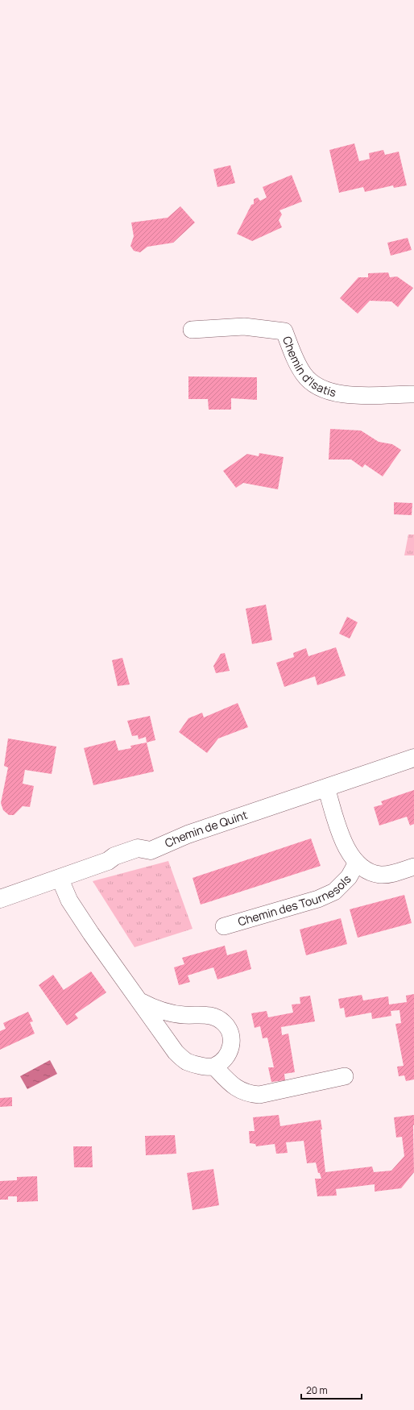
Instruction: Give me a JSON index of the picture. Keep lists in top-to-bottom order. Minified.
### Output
{"streets":{"street":["Chemin d'Isatis","Chemin de Quint","Chemin des Tournesols"]},"crossings":[["Chemin de Quint","Chemin des Tournesols"]],"scale_bar":"20 m"}
